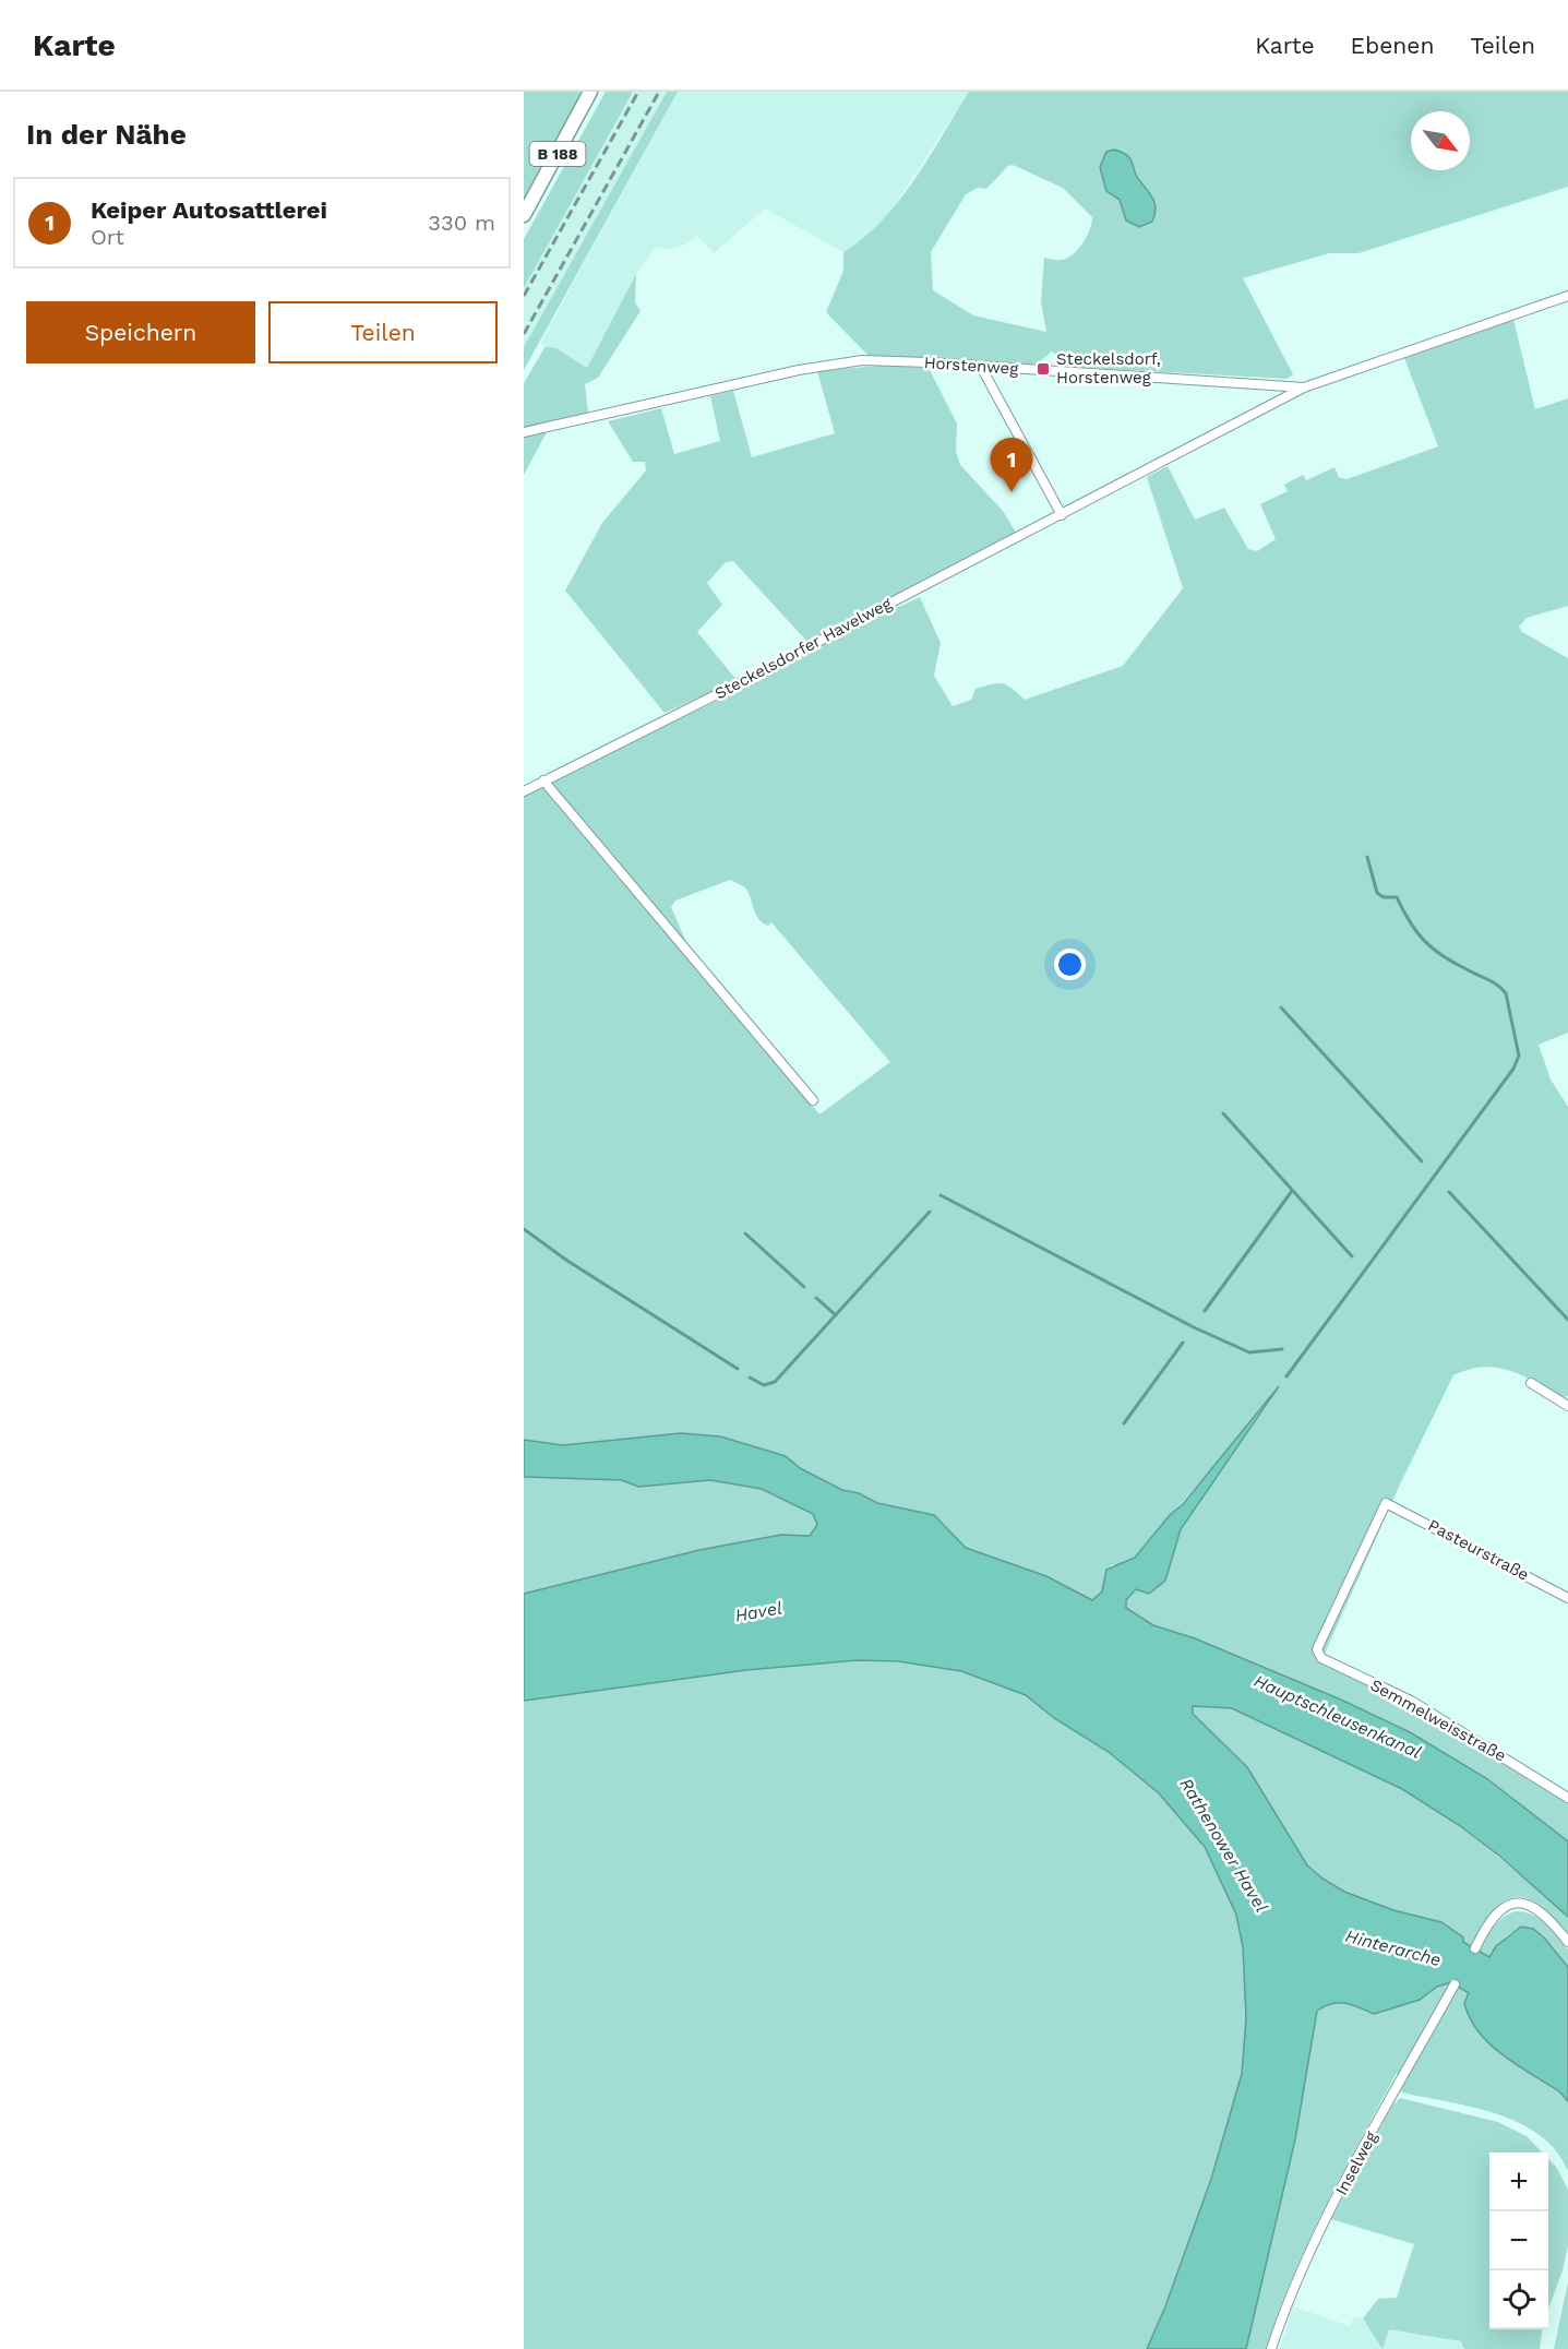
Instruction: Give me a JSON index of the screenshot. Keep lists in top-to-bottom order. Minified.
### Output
{"streets":{"main road":["B 188"],"street":["Horstenweg","Steckelsdorfer Havelweg","Pasteurstraße","Semmelweisstraße","Inselweg"]},"crossings":[["Horstenweg","Steckelsdorfer Havelweg"],["Pasteurstraße","Semmelweisstraße"]],"water":["Havel","Hauptschleusenkanal","Rathenower Havel","Hinterarche"],"places":{"transit":["Steckelsdorf, Horstenweg"]},"north":"bottom right","page":{"header":"Karte","nav":["Karte","Ebenen","Teilen"],"heading":"In der Nähe","list":[{"mark":"1","name":"Keiper Autosattlerei","note":"Ort","value":"330 m"}],"buttons":["Speichern","Teilen"],"pins":"1","map_buttons":["+","−"]}}
